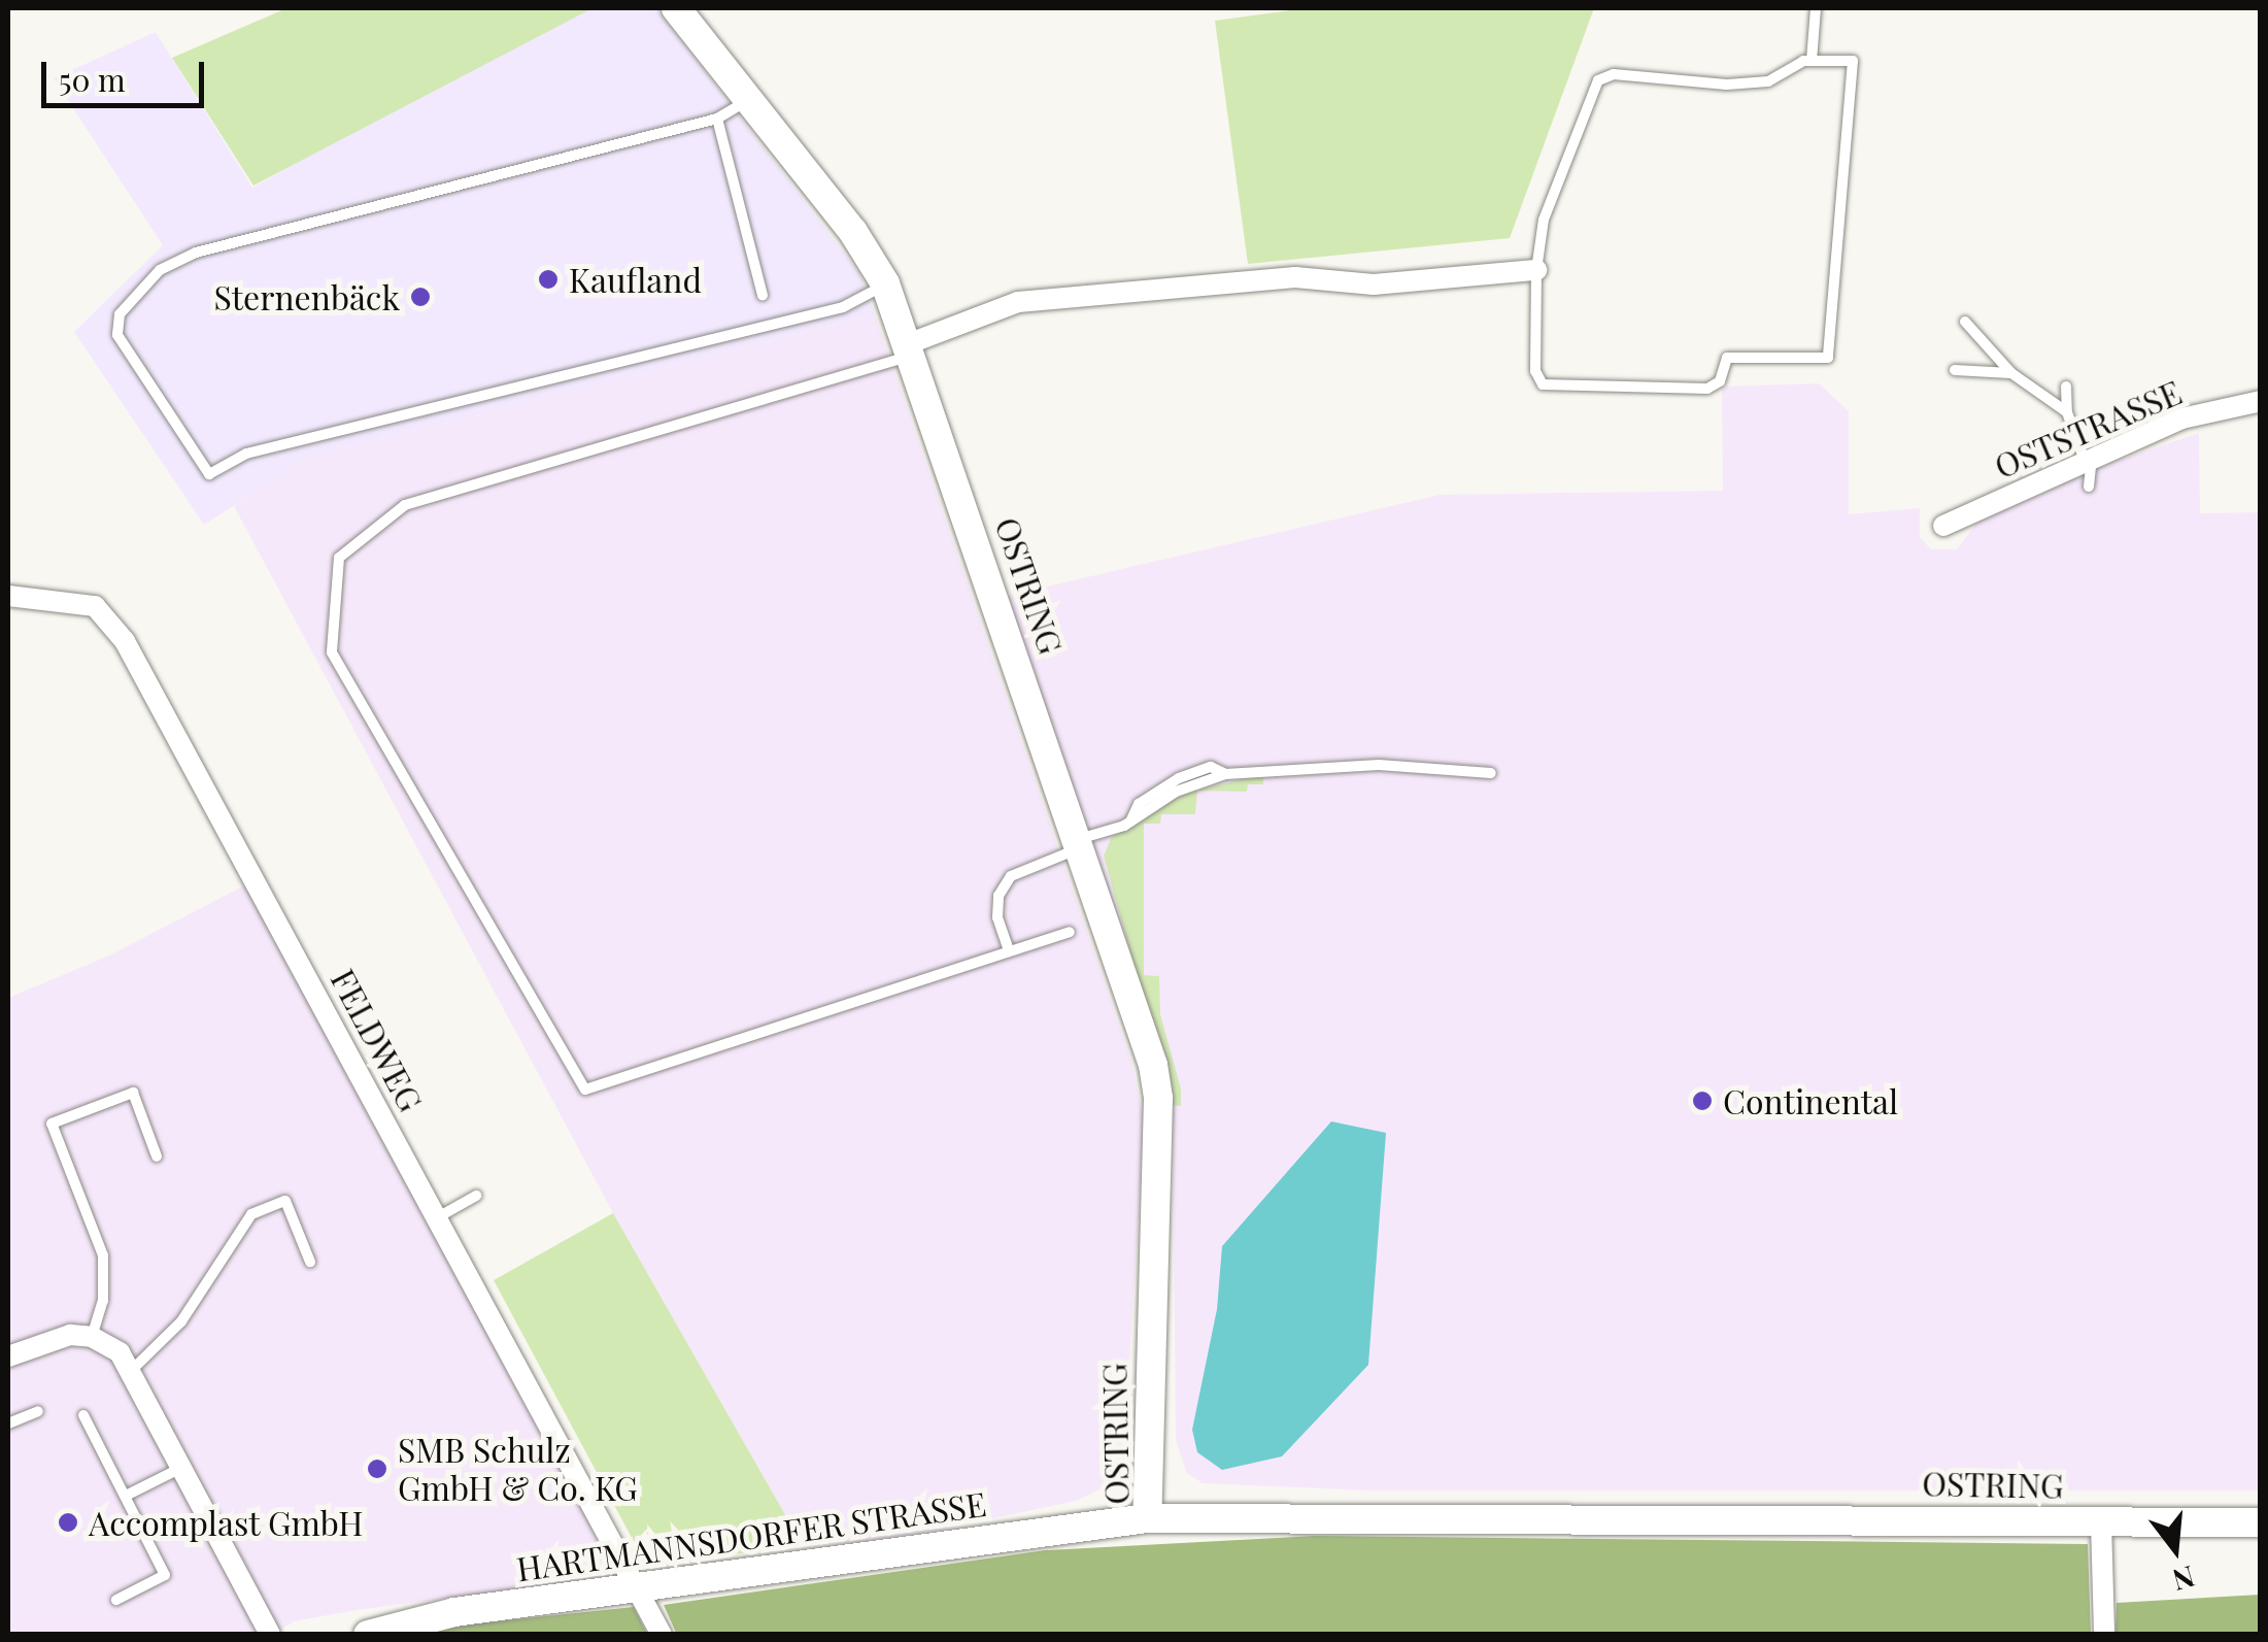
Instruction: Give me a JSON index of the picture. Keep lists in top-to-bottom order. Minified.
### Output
{"streets":{"main road":["OSTRING","HARTMANNSDORFER STRASSE"],"street":["OSTSTRASSE","FELDWEG"]},"crossings":[["OSTRING","HARTMANNSDORFER STRASSE"],["FELDWEG","HARTMANNSDORFER STRASSE"]],"places":["Kaufland","Sternenbäck","Continental","SMB Schulz GmbH & Co. KG","Accomplast GmbH"],"scale_bar":"50 m","north":"bottom"}
